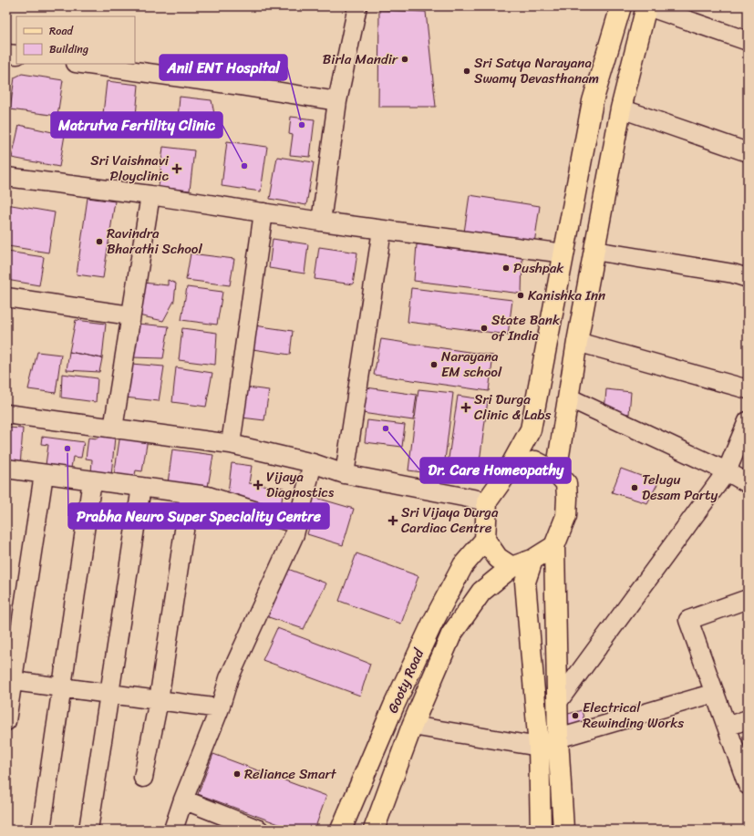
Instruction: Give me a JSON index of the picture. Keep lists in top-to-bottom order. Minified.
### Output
{"streets":{"main road":["Gooty Road"]},"places":{"other":["Birla Mandir","Sri Satya Narayana Swamy Devasthanam","Anil ENT Hospital","Matrutva Fertility Clinic","Ravindra Bharathi School","Pushpak","Kanishka Inn","State Bank of India","Narayana EM school","Dr. Care Homeopathy","Prabha Neuro Super Speciality Centre","Telugu Desam Party","Electrical Rewinding Works","Reliance Smart"],"health":["Sri Vaishnavi Ployclinic","Sri Durga Clinic & Labs","Vijaya Diagnostics","Sri Vijaya Durga Cardiac Centre"]},"legend":["Road","Building"]}
